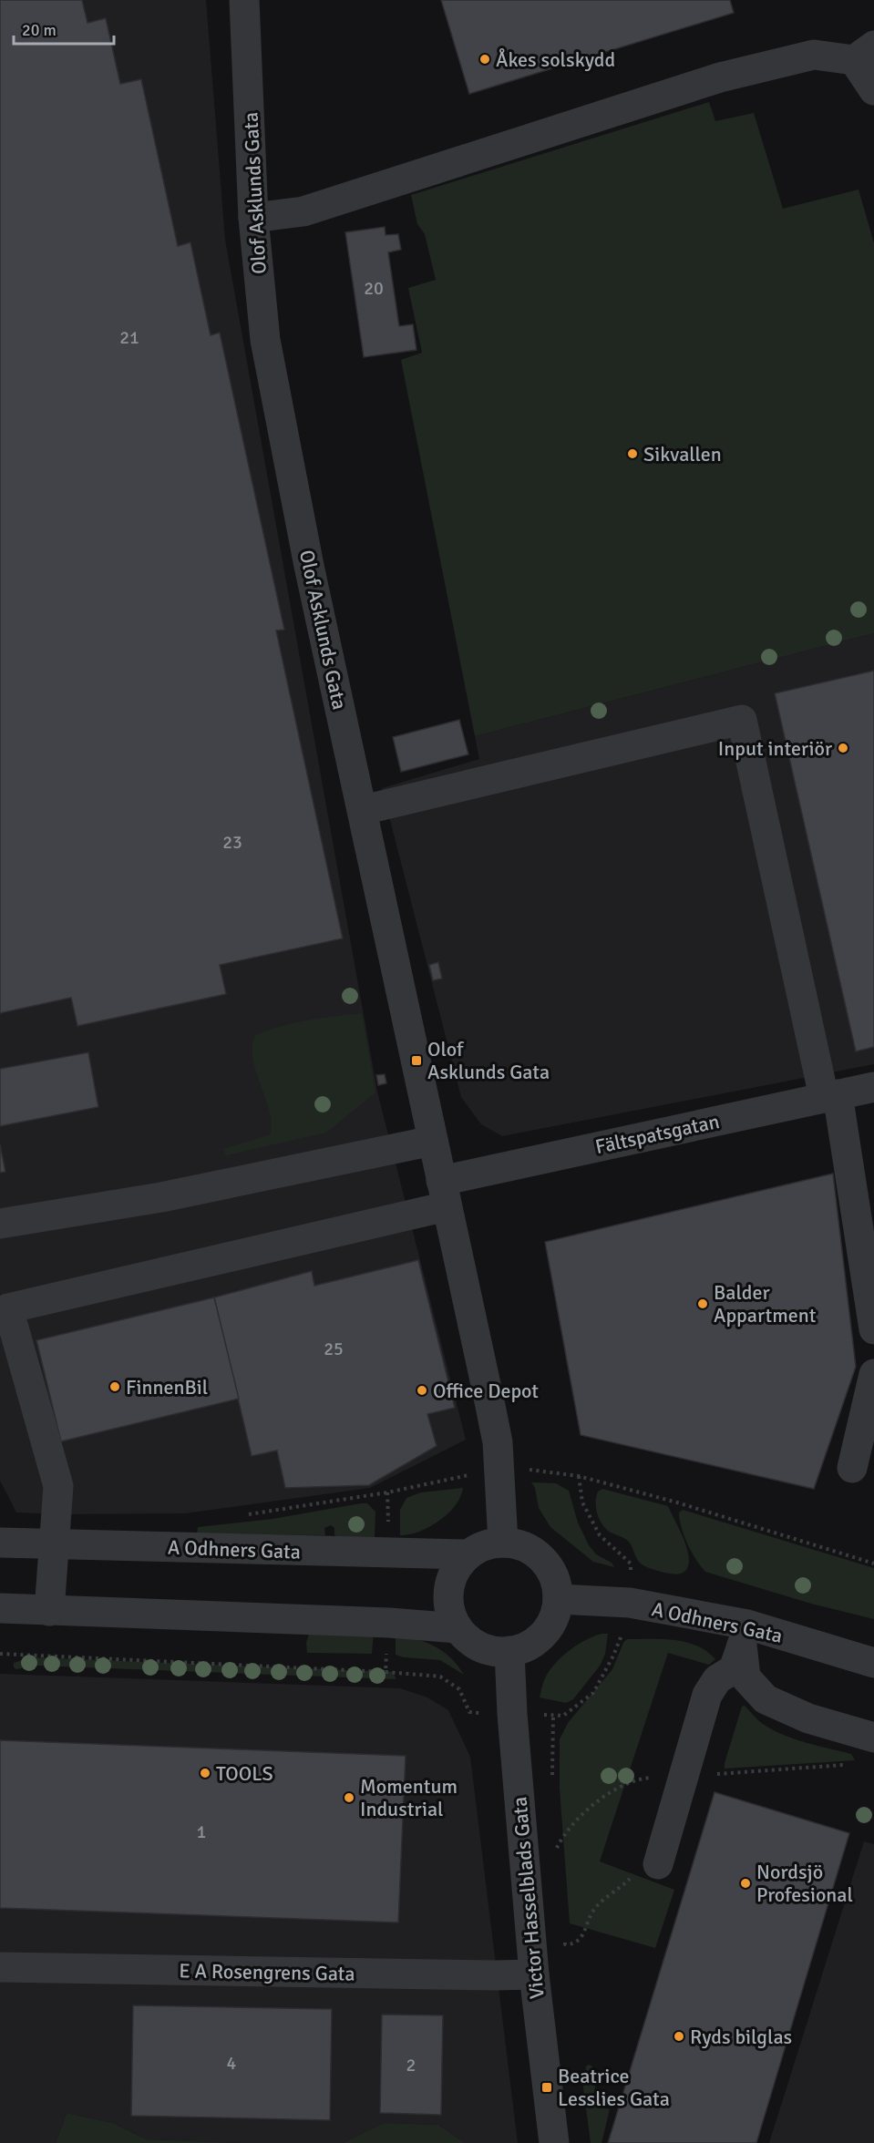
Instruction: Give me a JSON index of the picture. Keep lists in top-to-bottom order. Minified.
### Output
{"streets":{"street":["Olof Asklunds Gata","Fältspatsgatan","A Odhners Gata","Victor Hasselblads Gata","E A Rosengrens Gata"]},"crossings":[["Olof Asklunds Gata","Fältspatsgatan"],["Olof Asklunds Gata","A Odhners Gata"],["Olof Asklunds Gata","Victor Hasselblads Gata"],["Fältspatsgatan","A Odhners Gata"],["A Odhners Gata","Victor Hasselblads Gata"],["Victor Hasselblads Gata","E A Rosengrens Gata"]],"places":{"other":["Åkes solskydd","Sikvallen","Input interiör","Balder Appartment","FinnenBil","Office Depot","TOOLS","Momentum Industrial","Nordsjö Profesional","Ryds bilglas"],"transit":["Olof Asklunds Gata","Beatrice Lesslies Gata"]},"house_numbers":["20","21","23","25","1","4","2"],"scale_bar":"20 m"}
